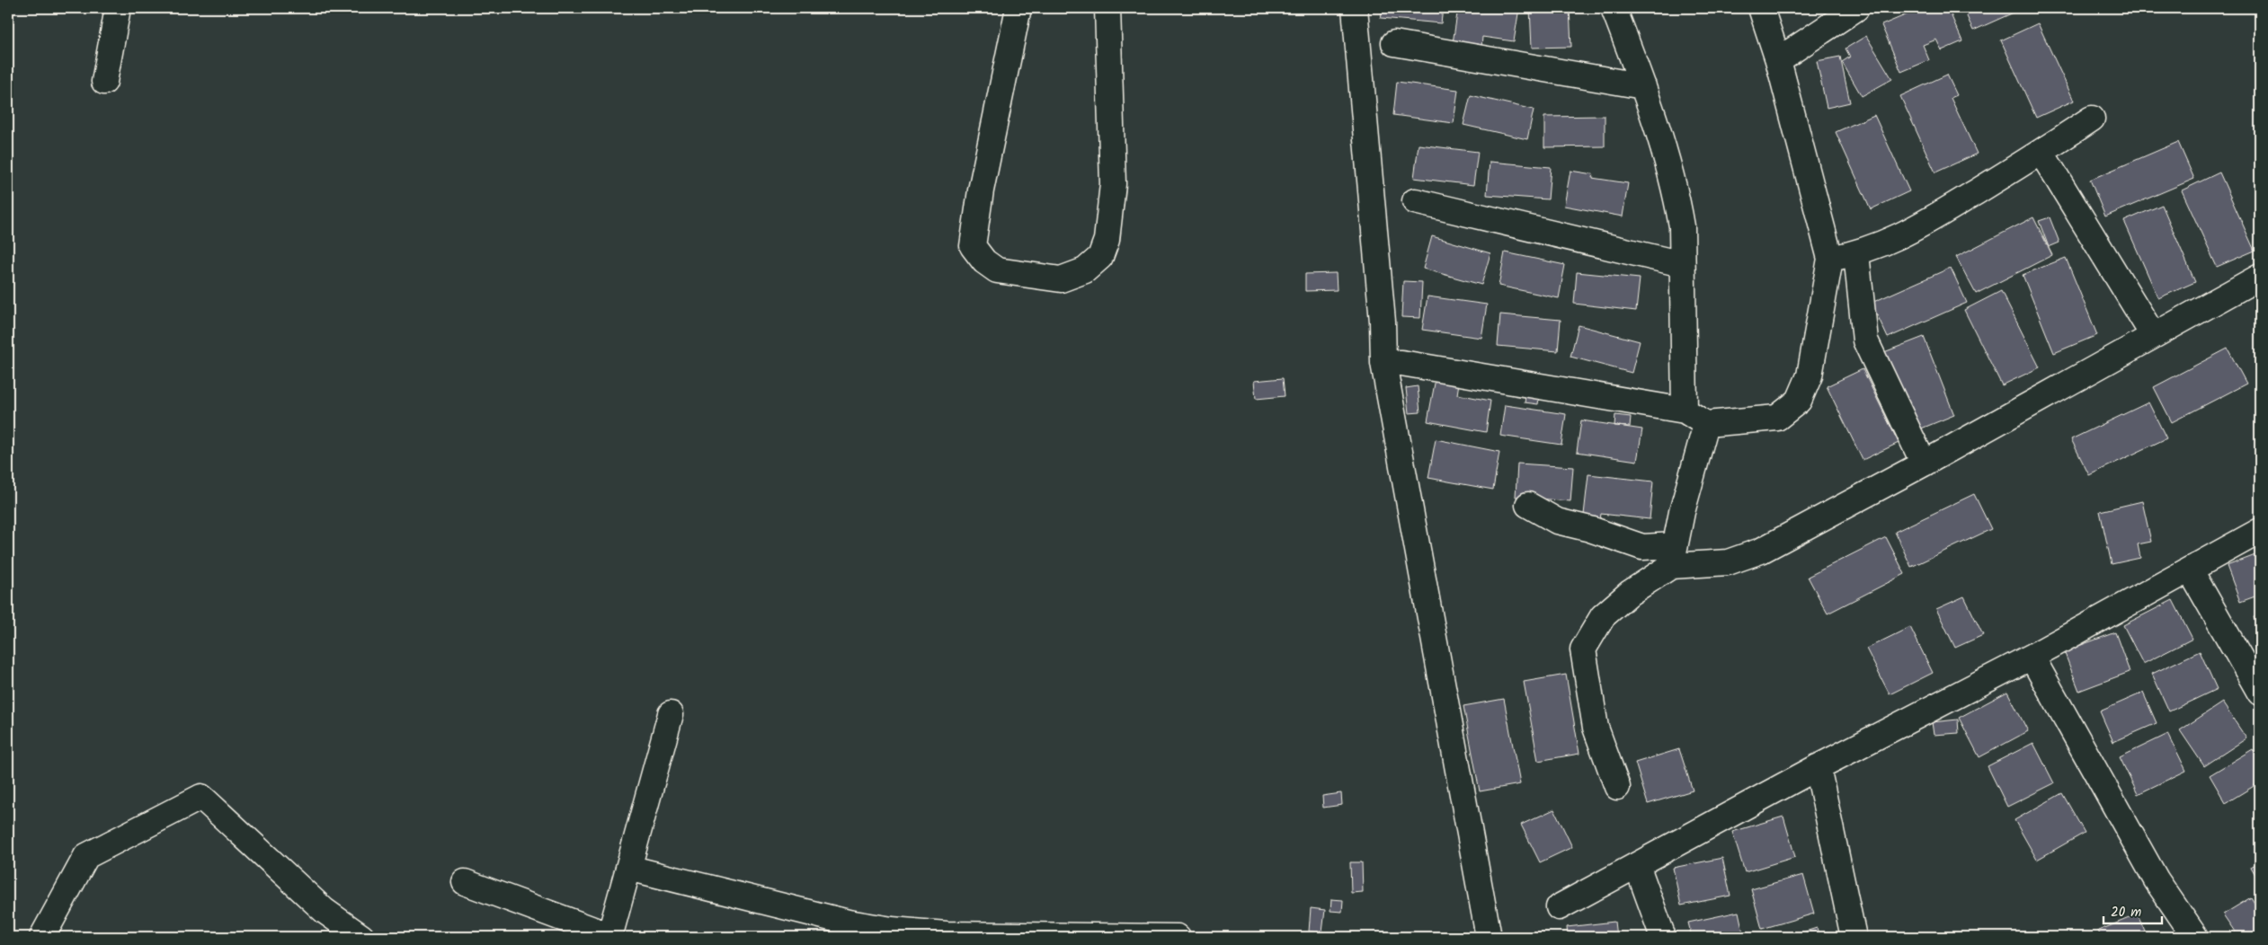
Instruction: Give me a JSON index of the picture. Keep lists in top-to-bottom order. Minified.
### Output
{"scale_bar":"20 m"}
